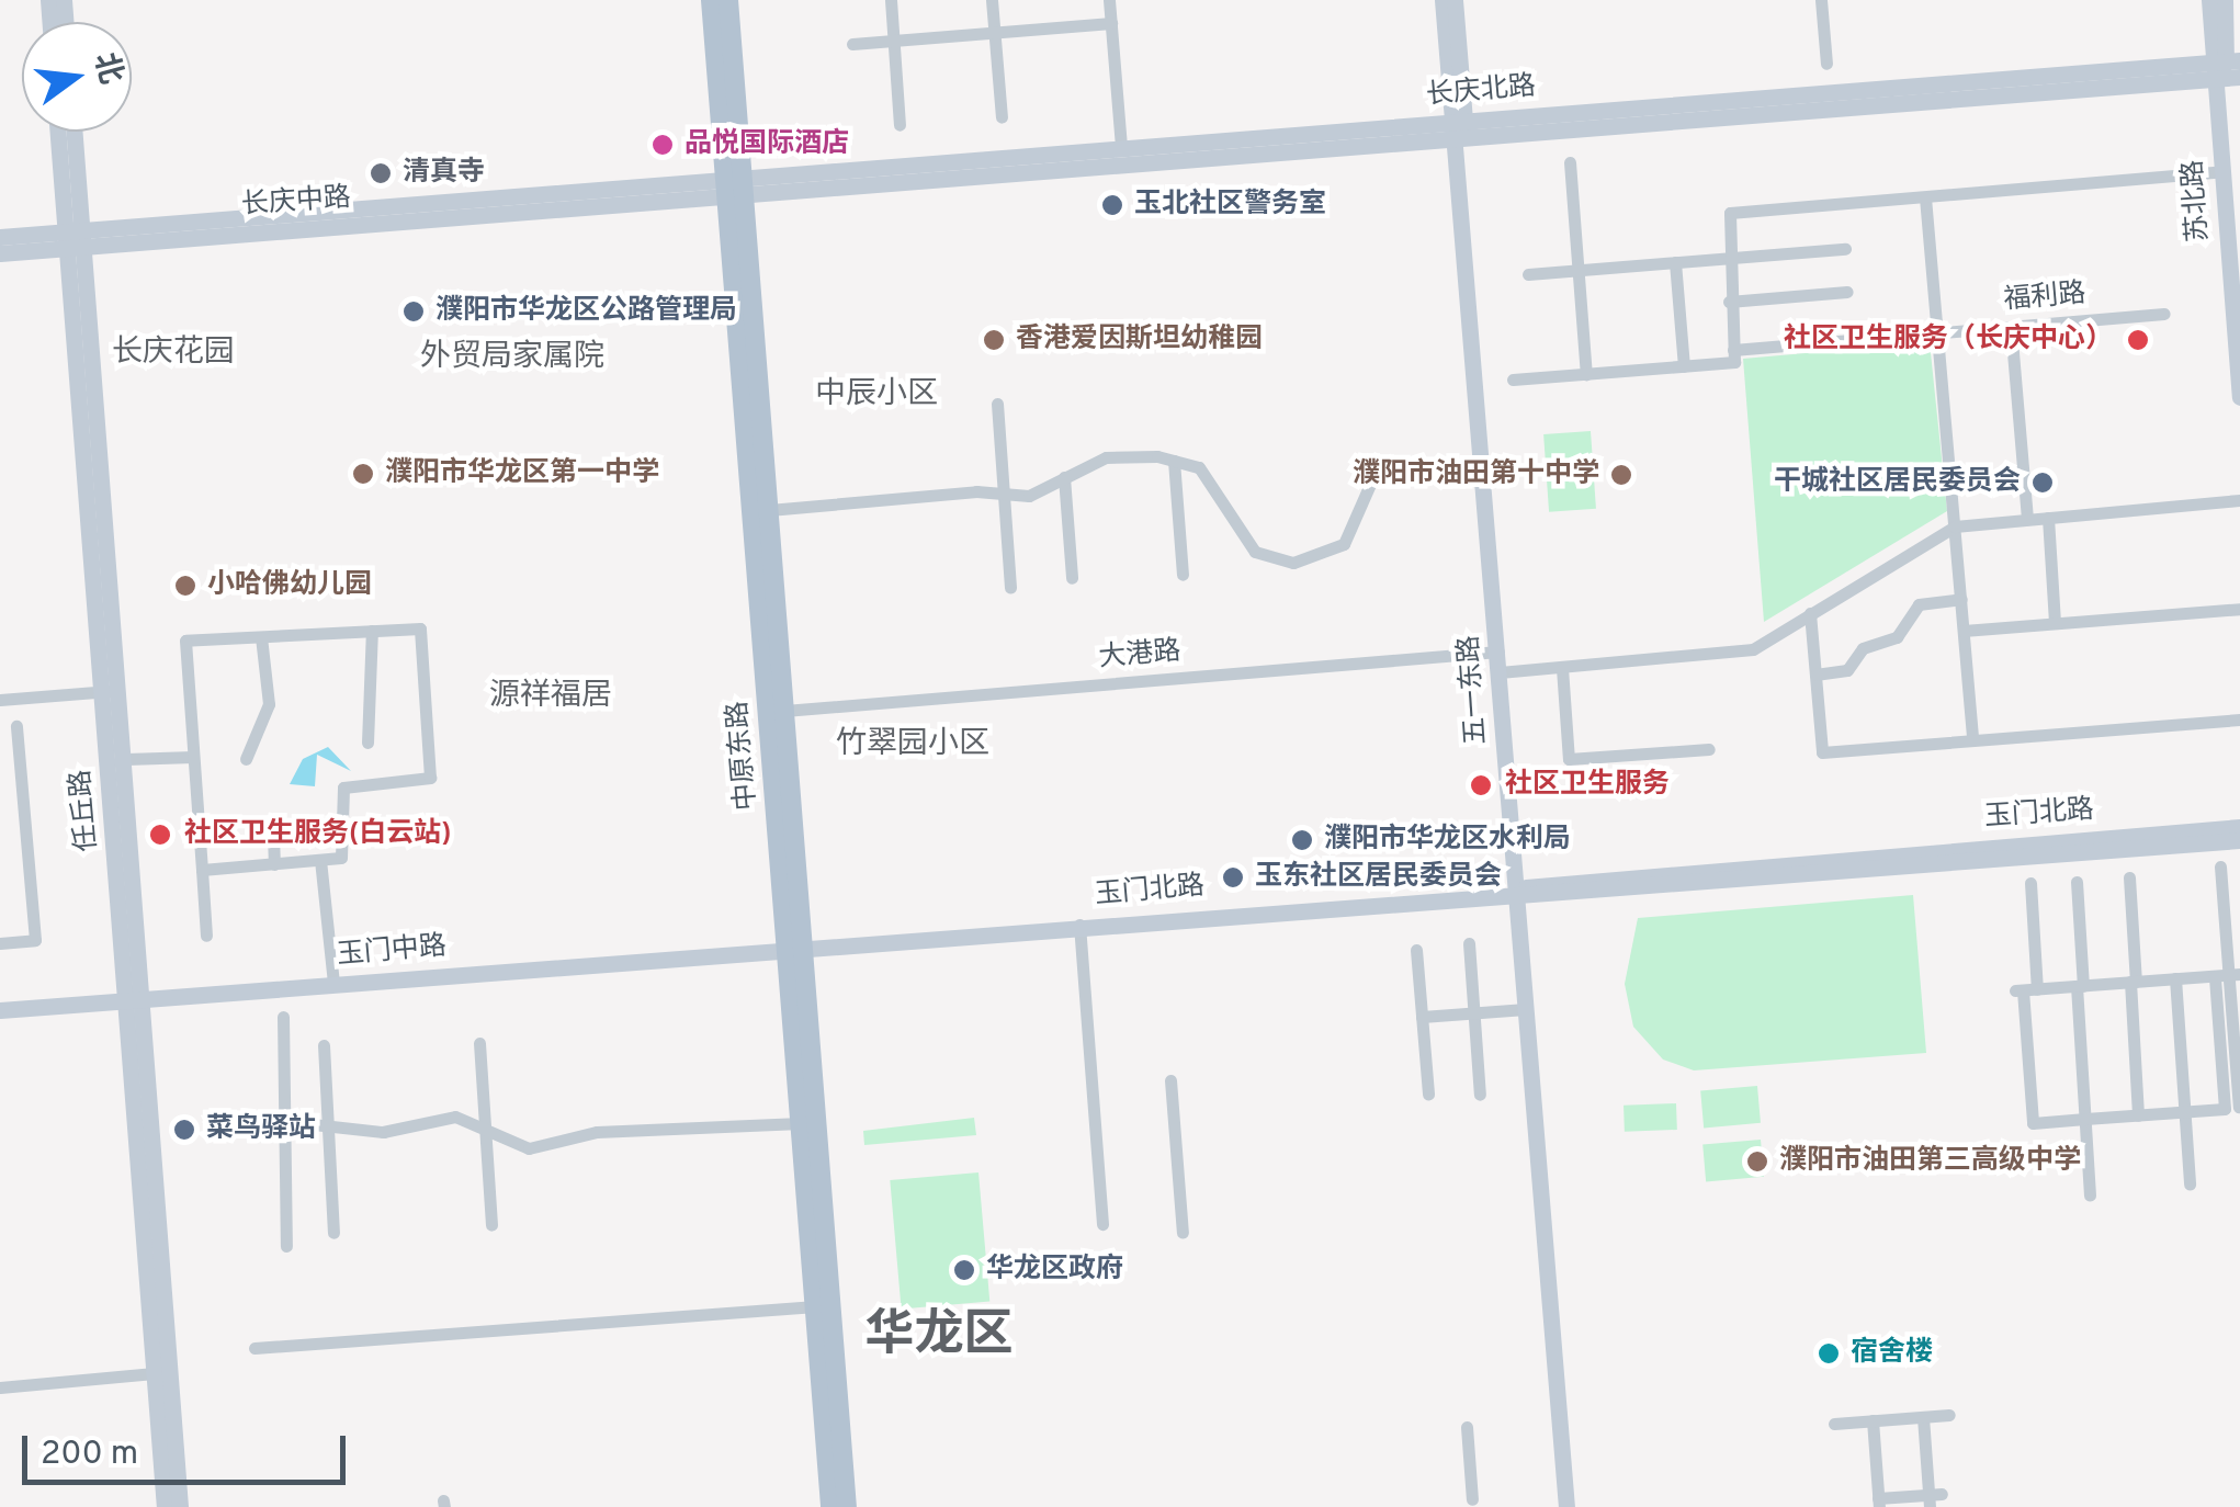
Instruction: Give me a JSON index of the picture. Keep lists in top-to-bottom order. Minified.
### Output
{"streets":{"main road":["中原东路"],"street":["长庆北路","苏北路","长庆中路","福利路","大港路","五一东路","任丘路","玉门北路","玉门中路"]},"crossings":[["长庆北路","苏北路"],["长庆北路","长庆中路"],["长庆北路","五一东路"],["长庆北路","中原东路"],["长庆中路","中原东路"],["长庆中路","任丘路"],["大港路","五一东路"],["大港路","中原东路"],["五一东路","玉门北路"],["中原东路","玉门北路"],["中原东路","玉门中路"],["任丘路","玉门中路"],["玉门北路","玉门中路"]],"districts":["长庆花园","外贸局家属院","中辰小区","源祥福居","竹翠园小区","华龙区"],"places":["品悦国际酒店","清真寺","玉北社区警务室","濮阳市华龙区公路管理局","香港爱因斯坦幼稚园","社区卫生服务（长庆中心）","濮阳市华龙区第一中学","濮阳市油田第十中学","干城社区居民委员会","小哈佛幼儿园","社区卫生服务","社区卫生服务(白云站)","濮阳市华龙区水利局","玉东社区居民委员会","菜鸟驿站","濮阳市油田第三高级中学","华龙区政府","宿舍楼"],"scale_bar":"200 m","north":"right"}
